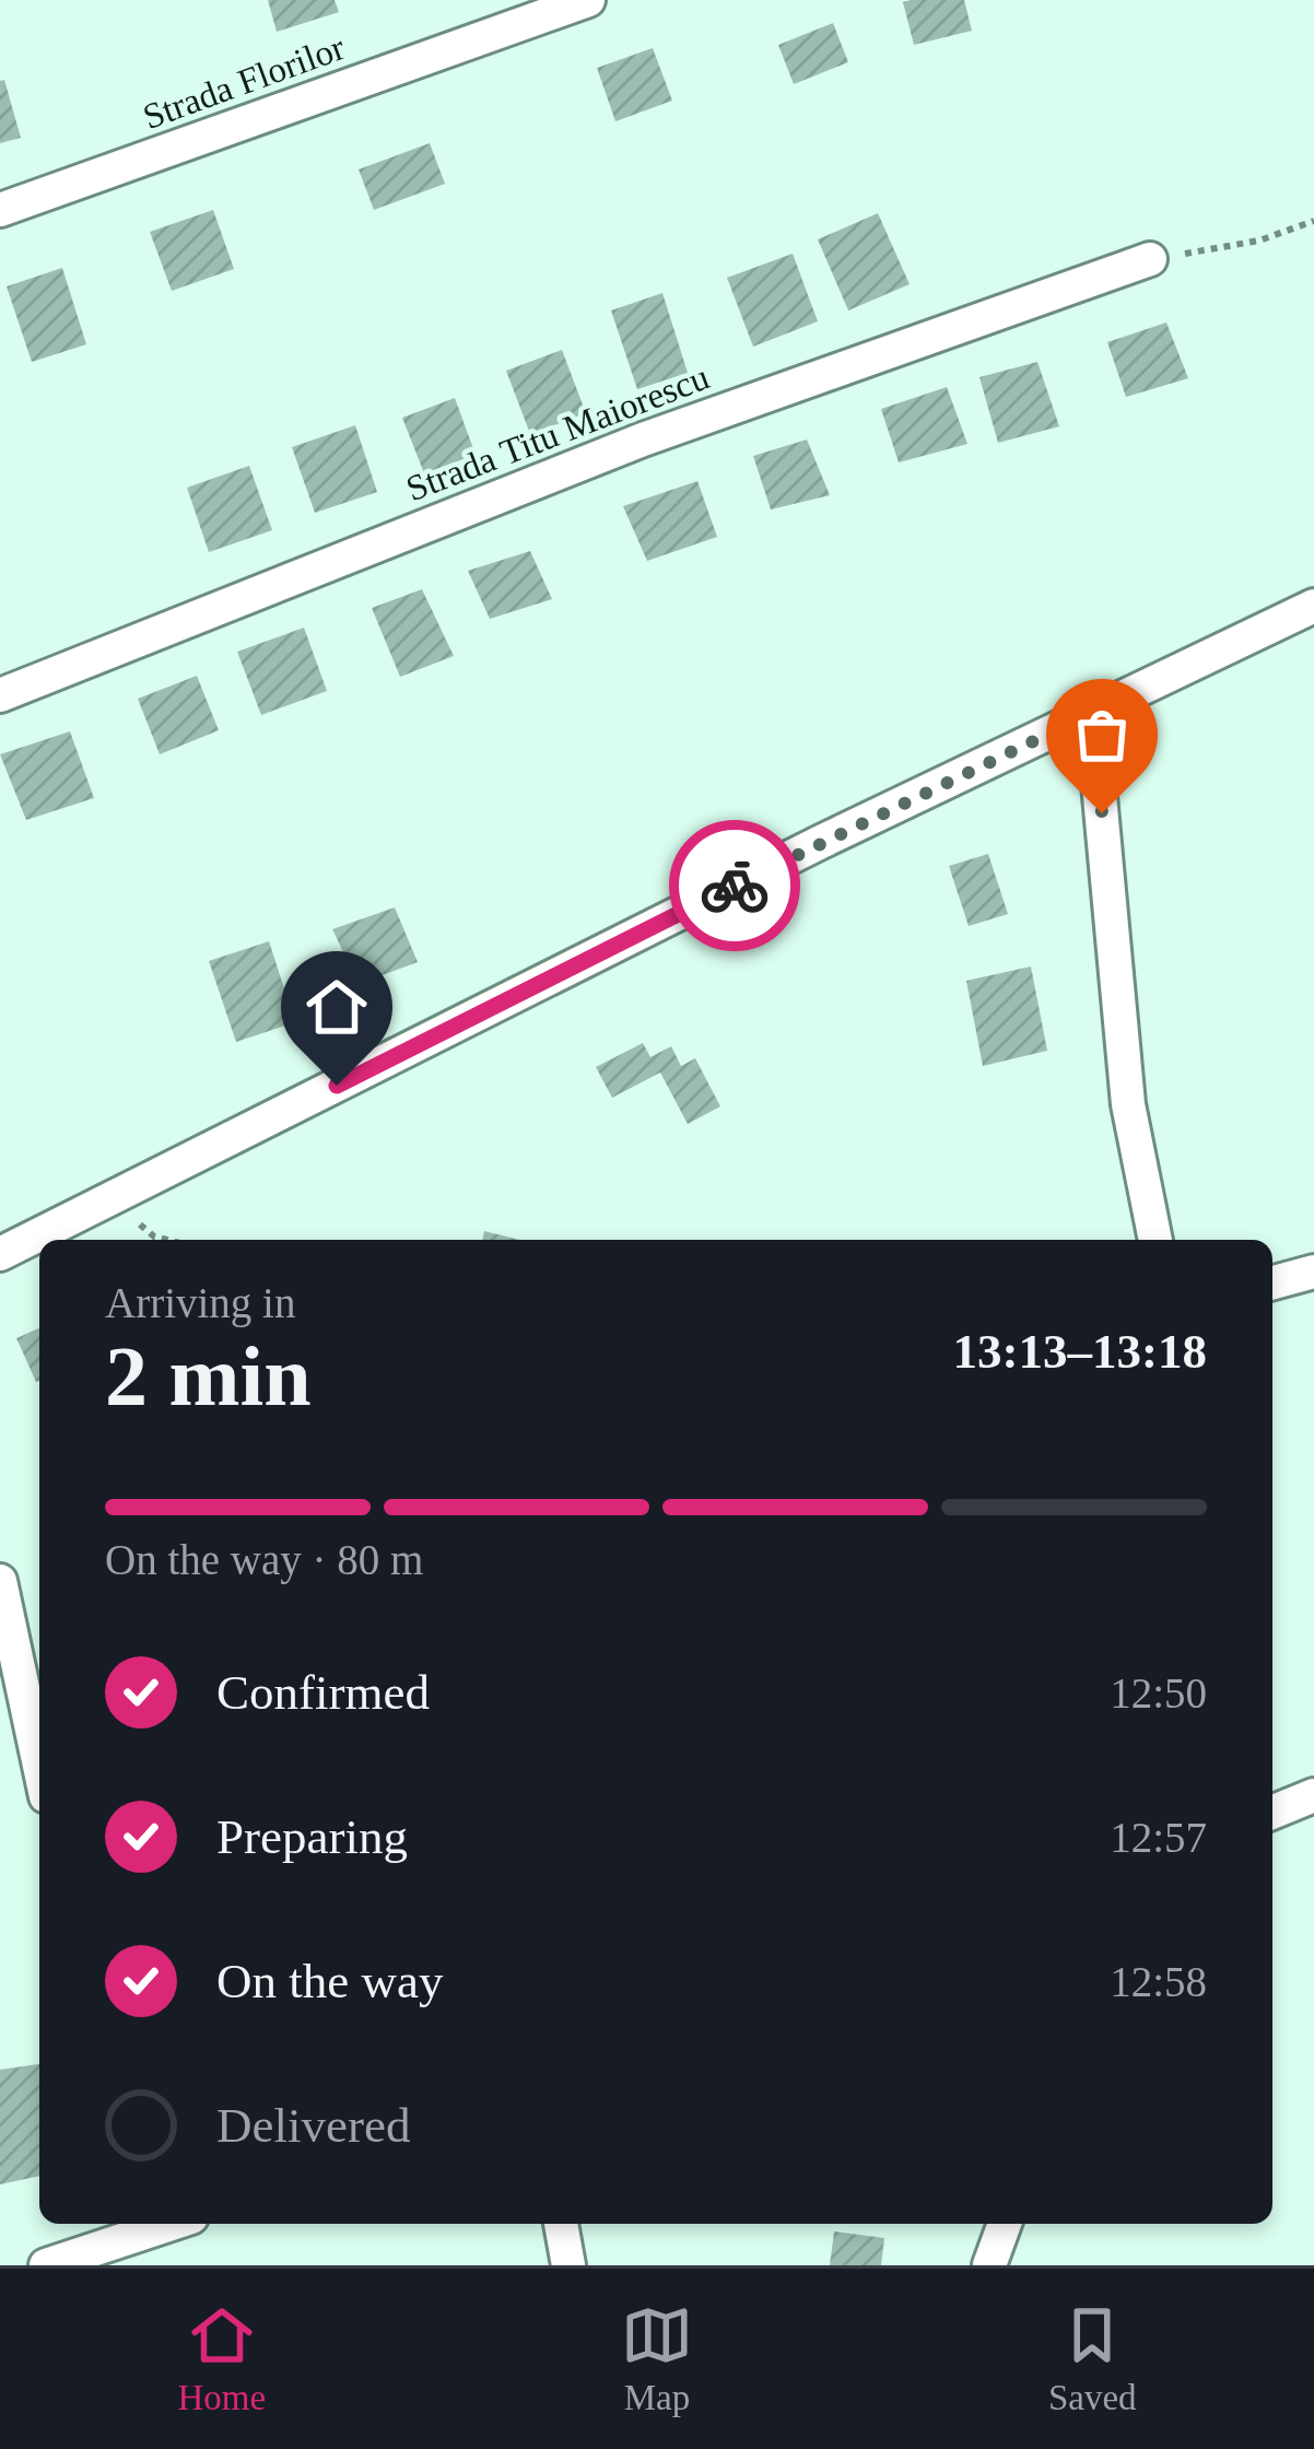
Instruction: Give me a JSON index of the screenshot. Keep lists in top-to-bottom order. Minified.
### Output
{"streets":{"street":["Strada Florilor","Strada Titu Maiorescu"]},"page":{"heading":["2 min","Arriving in","13:13–13:18"],"bar":"On the way · 80 m","list":[["Confirmed","12:50"],["Preparing","12:57"],["On the way","12:58"],"Delivered"],"tabs":["Home","Map","Saved"]}}
